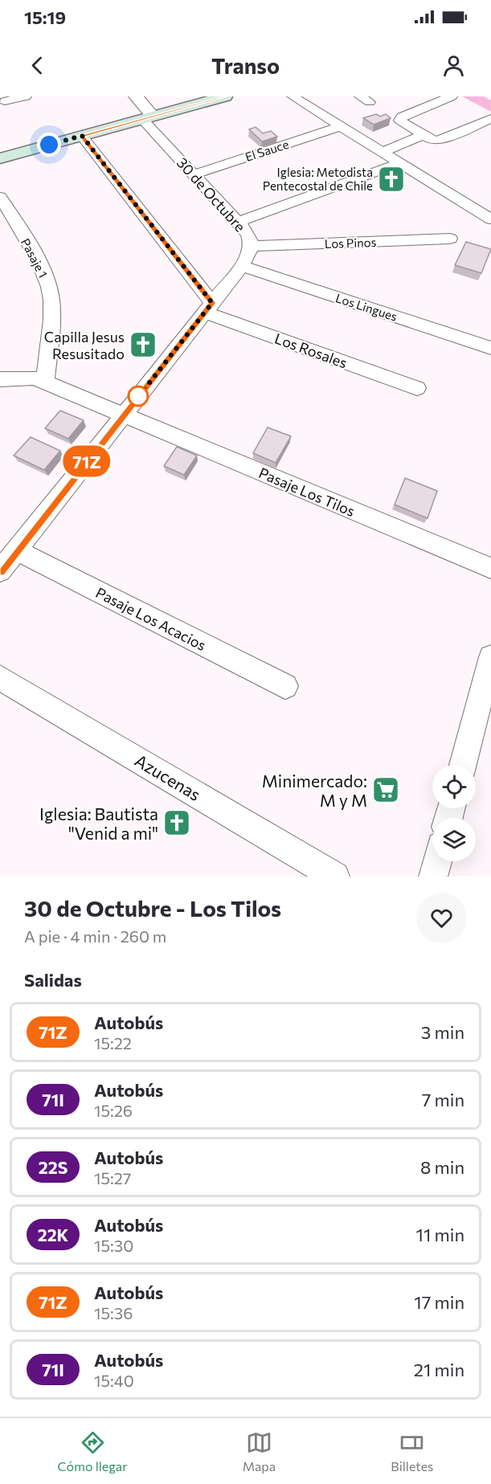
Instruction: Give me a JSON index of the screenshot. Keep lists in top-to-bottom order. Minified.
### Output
{"streets":{"street":["El Sauce","30 de Octubre","Los Pinos","Pasaje 1","Los Lingues","Los Rosales","Pasaje Los Tilos","Pasaje Los Acacios","Azucenas"]},"crossings":[["El Sauce","30 de Octubre"],["30 de Octubre","Los Pinos"],["30 de Octubre","Los Lingues"],["30 de Octubre","Los Rosales"],["30 de Octubre","Pasaje Los Tilos"],["30 de Octubre","Pasaje Los Acacios"]],"places":{"church":["Iglesia: Metodista Pentecostal de Chile","Capilla Jesus Resusitado","Iglesia: Bautista \"Venid a mi\""],"supermarket":["Minimercado: M y M"]},"lines":["bus line 71Z"],"page":{"status":"15:19","header":"Transo","on_map":"71Z","heading":[["30 de Octubre - Los Tilos","A pie · 4 min · 260 m"],"Salidas"],"list":[{"mark":"71Z","name":"Autobús","note":"15:22","value":"3 min"},{"mark":"71I","name":"Autobús","note":"15:26","value":"7 min"},{"mark":"22S","name":"Autobús","note":"15:27","value":"8 min"},{"mark":"22K","name":"Autobús","note":"15:30","value":"11 min"},{"mark":"71Z","name":"Autobús","note":"15:36","value":"17 min"},{"mark":"71I","name":"Autobús","note":"15:40","value":"21 min"}],"tabs":["Cómo llegar","Mapa","Billetes"]}}
